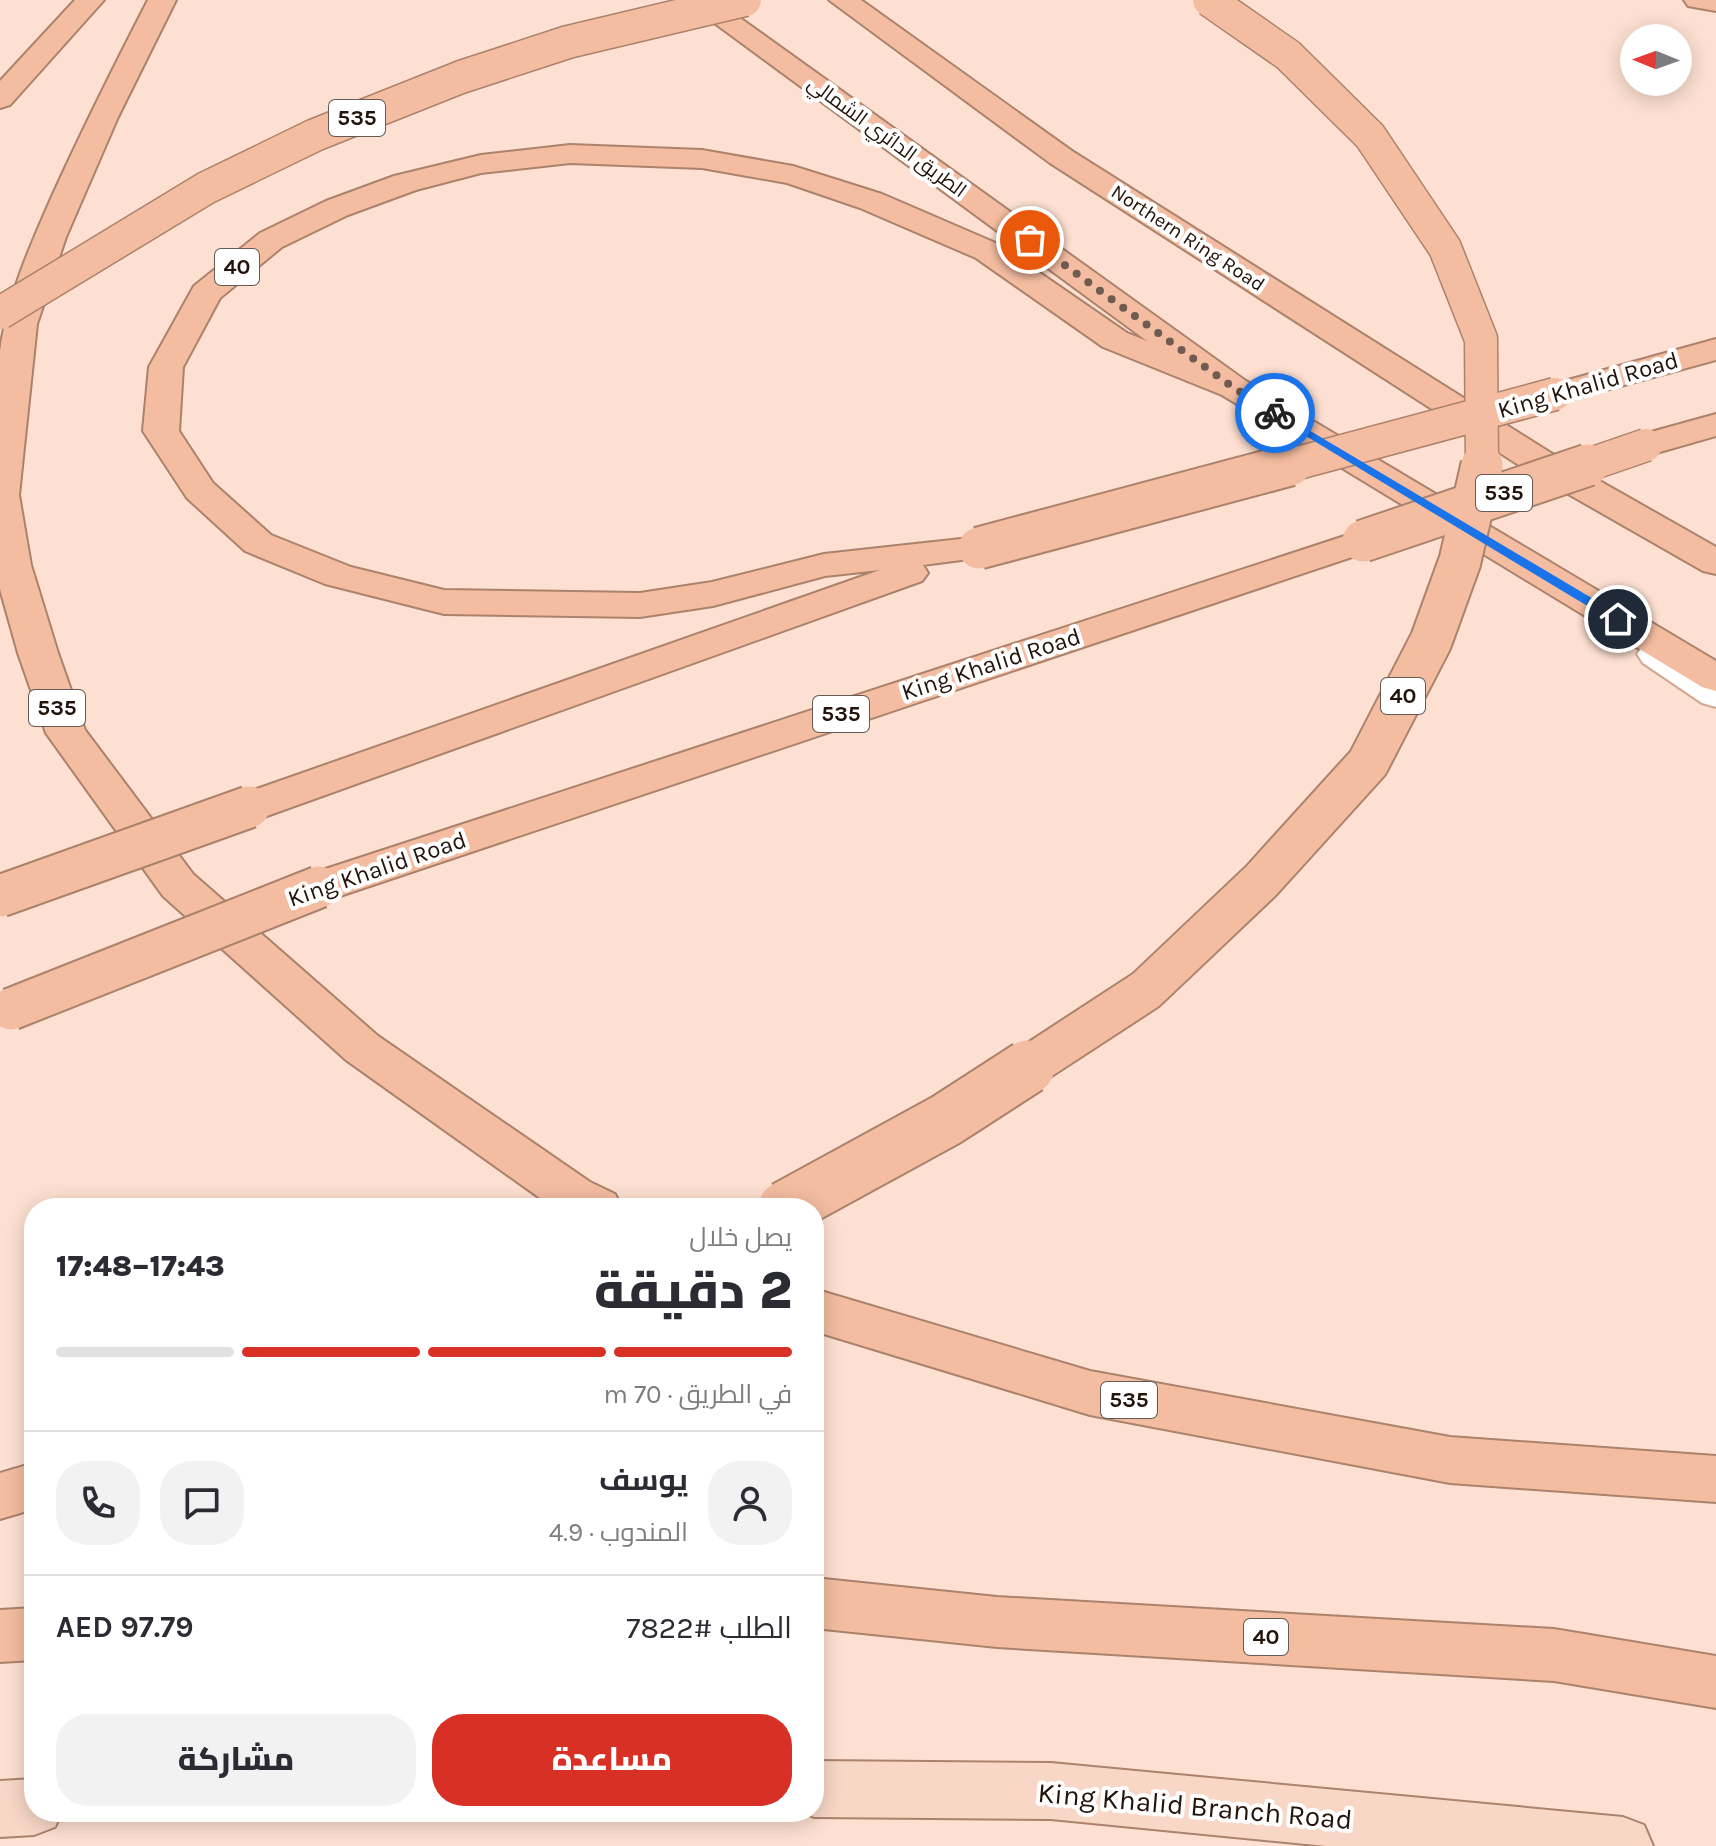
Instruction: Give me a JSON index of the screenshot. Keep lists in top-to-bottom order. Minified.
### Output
{"streets":{"highway":["535","الطريق الدائري الشمالي","Northern Ring Road","40","King Khalid Road"],"main road":["King Khalid Branch Road"]},"crossings":[["الطريق الدائري الشمالي","40"],["40","King Khalid Road"]],"north":"left","page":{"heading":["2 دقيقة","يصل خلال","17:43–17:48"],"panel":["يوسف","المندوب · 4.9","الطلب #7822","AED 97.79"],"bar":"في الطريق · 70 m","buttons":["مساعدة","مشاركة"]}}
